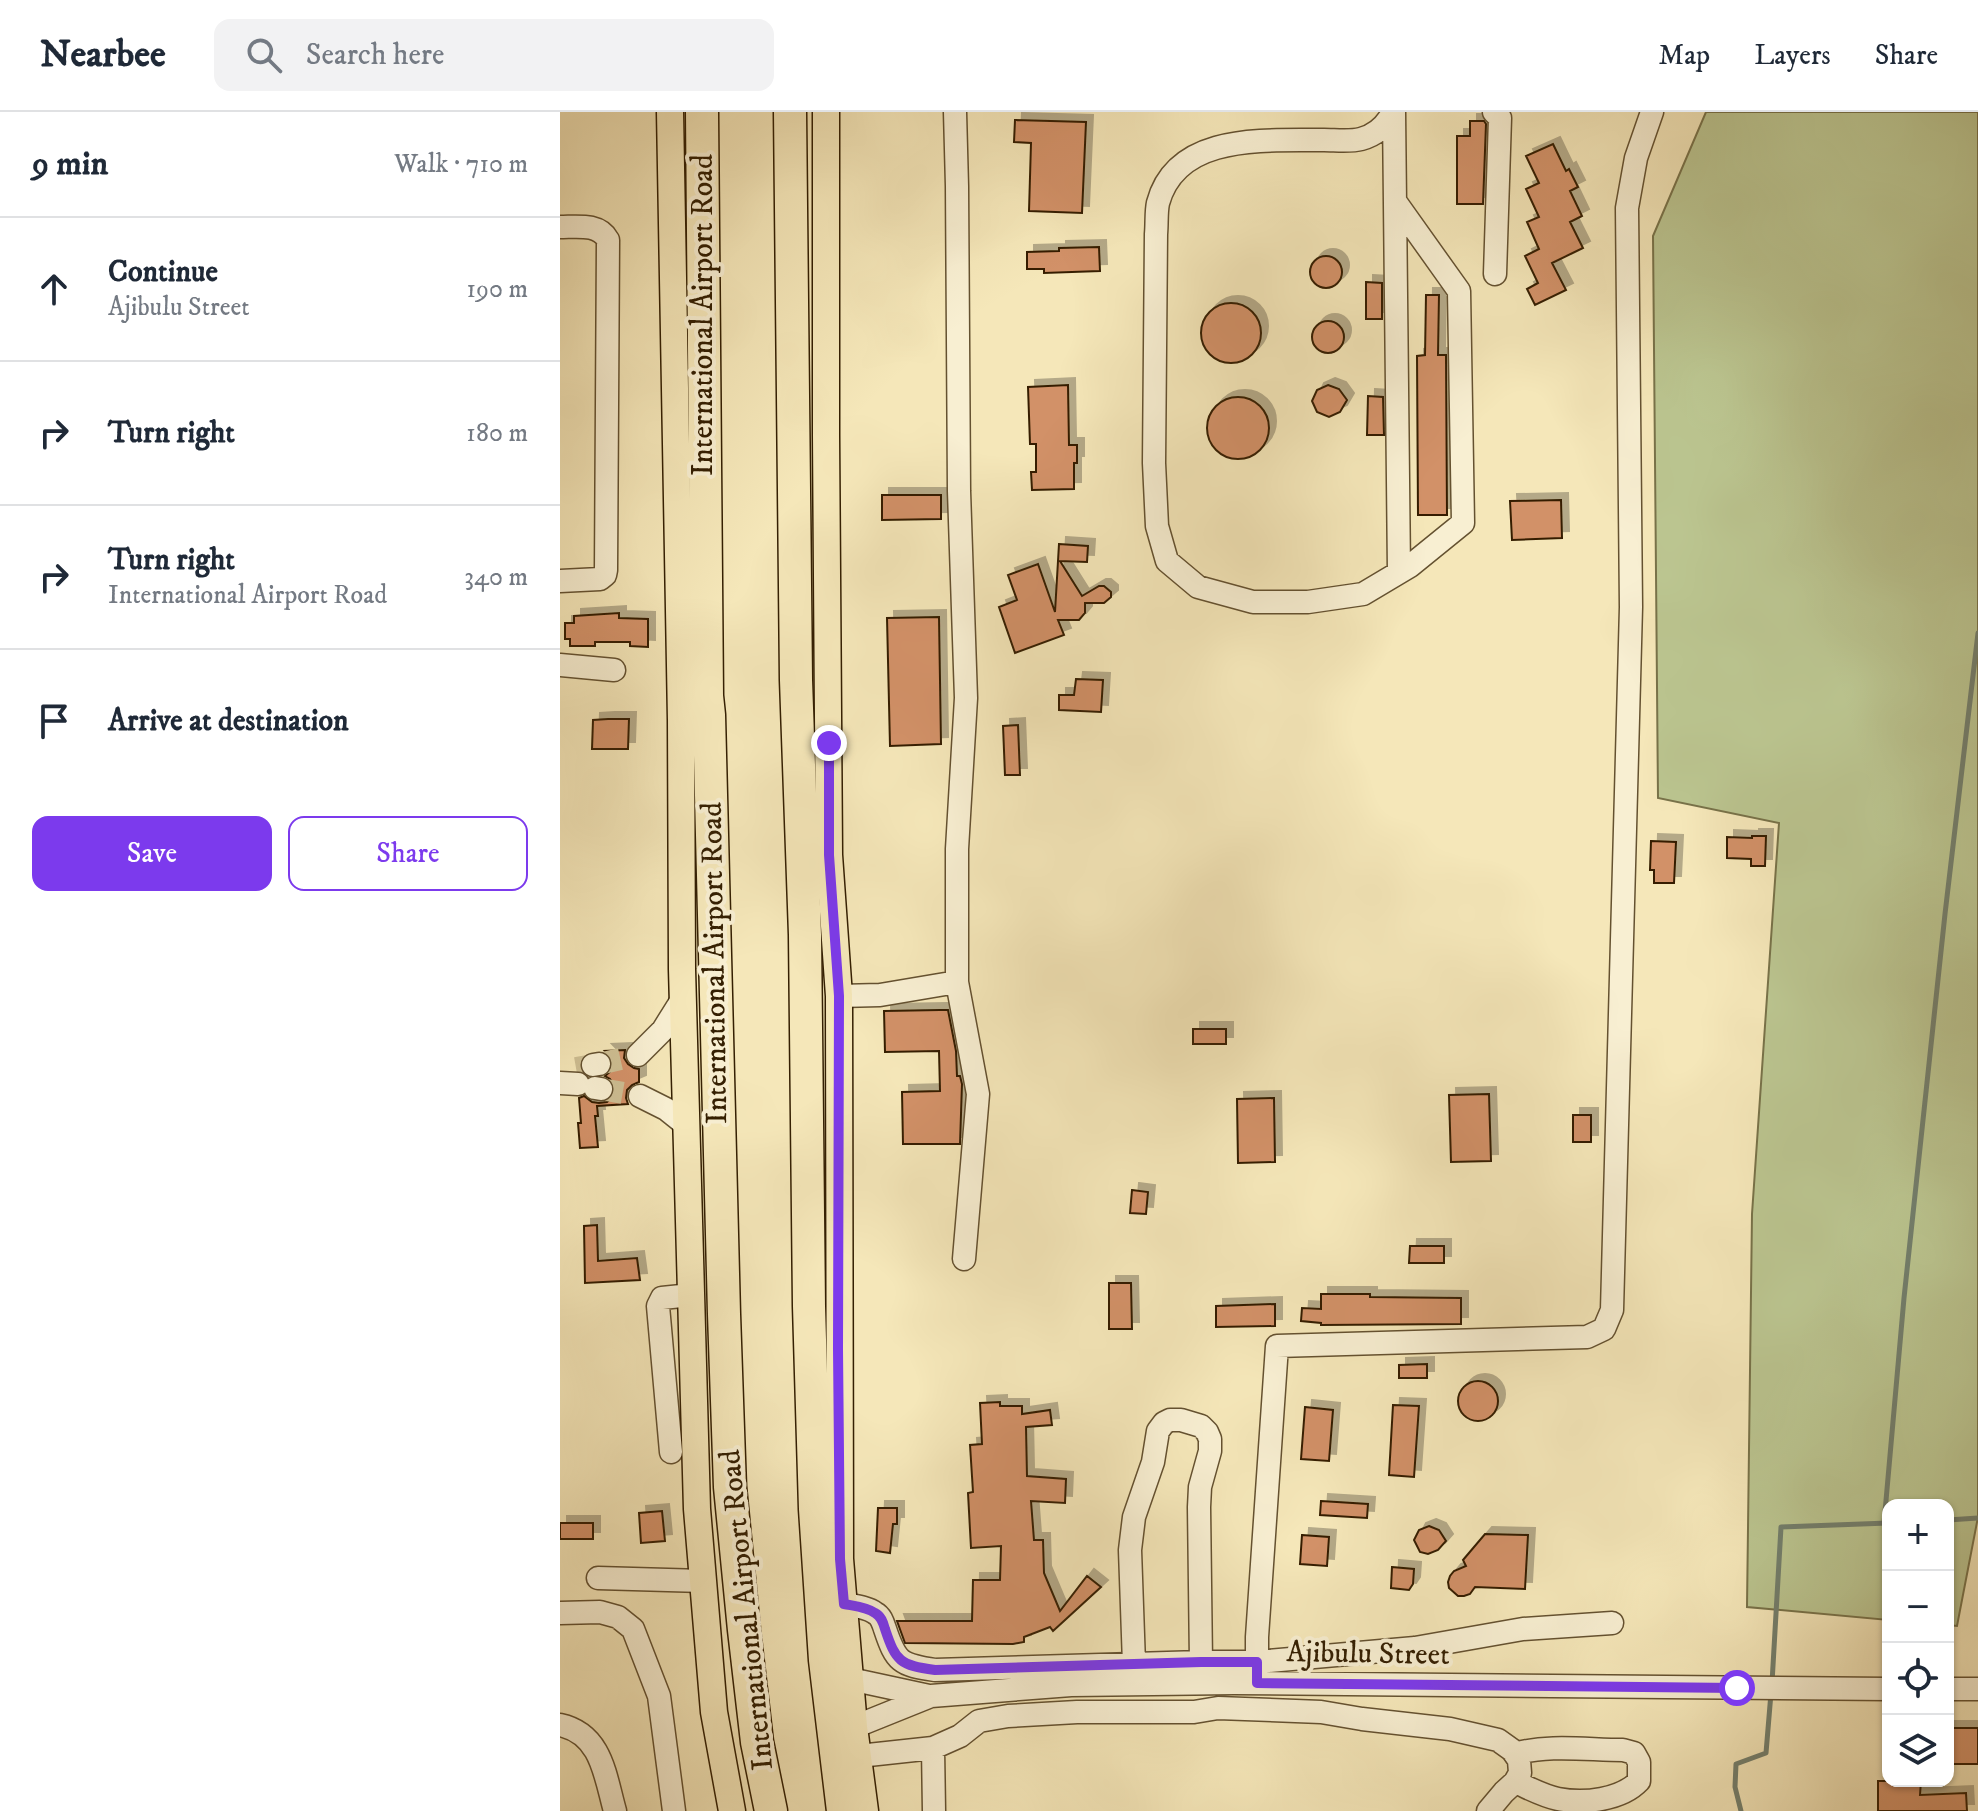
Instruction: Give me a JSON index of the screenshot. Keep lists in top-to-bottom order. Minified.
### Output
{"streets":{"highway":["International Airport Road"],"street":["Ajibulu Street"]},"page":{"header":"Nearbee","search":"Search here","nav":["Map","Layers","Share"],"heading":["9 min","Walk · 710 m"],"list":[["Continue","Ajibulu Street","190 m"],["Turn right","180 m"],["Turn right","International Airport Road","340 m"],"Arrive at destination"],"buttons":["Save","Share"],"map_buttons":["+","−"]}}
